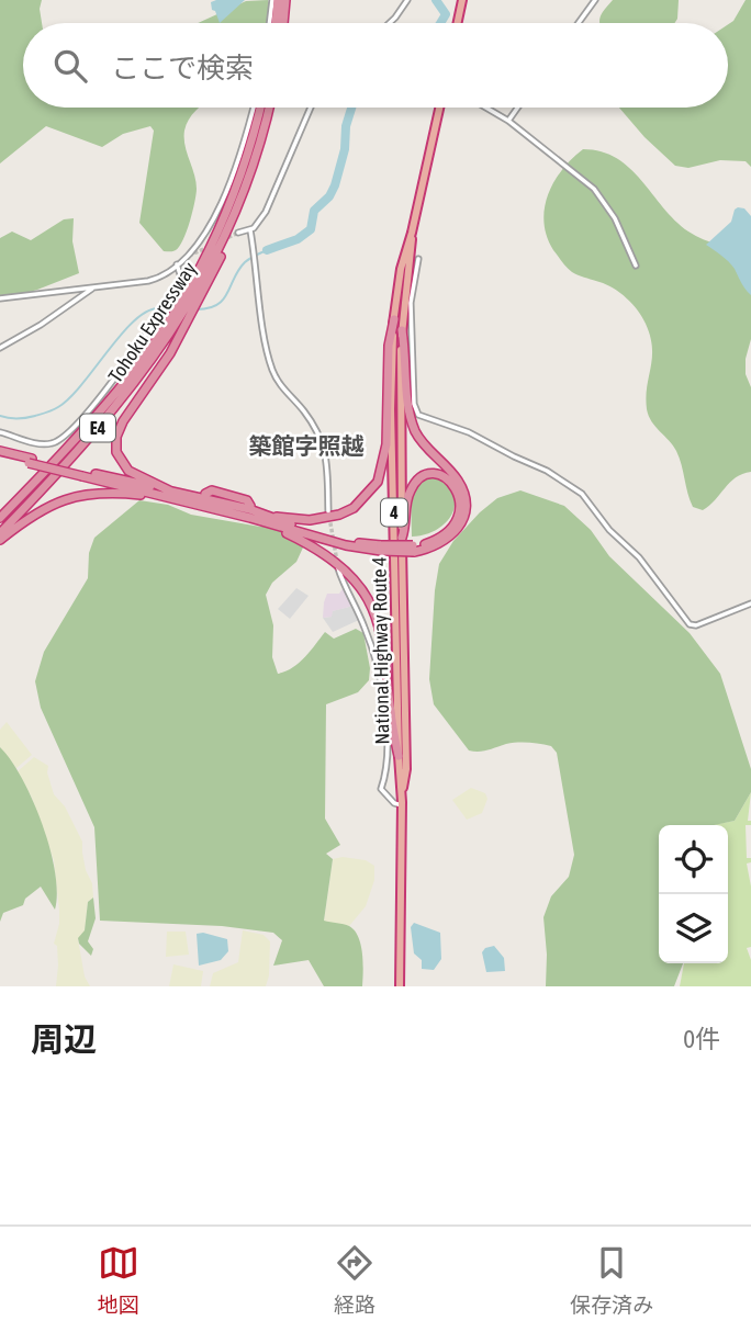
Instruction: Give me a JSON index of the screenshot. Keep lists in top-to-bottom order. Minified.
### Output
{"streets":{"highway":["Tohoku Expressway","E4","4","National Highway Route 4"]},"districts":["築館字照越"],"page":{"search":"ここで検索","heading":["周辺","0件"],"nav":["地図","経路","保存済み"]}}
